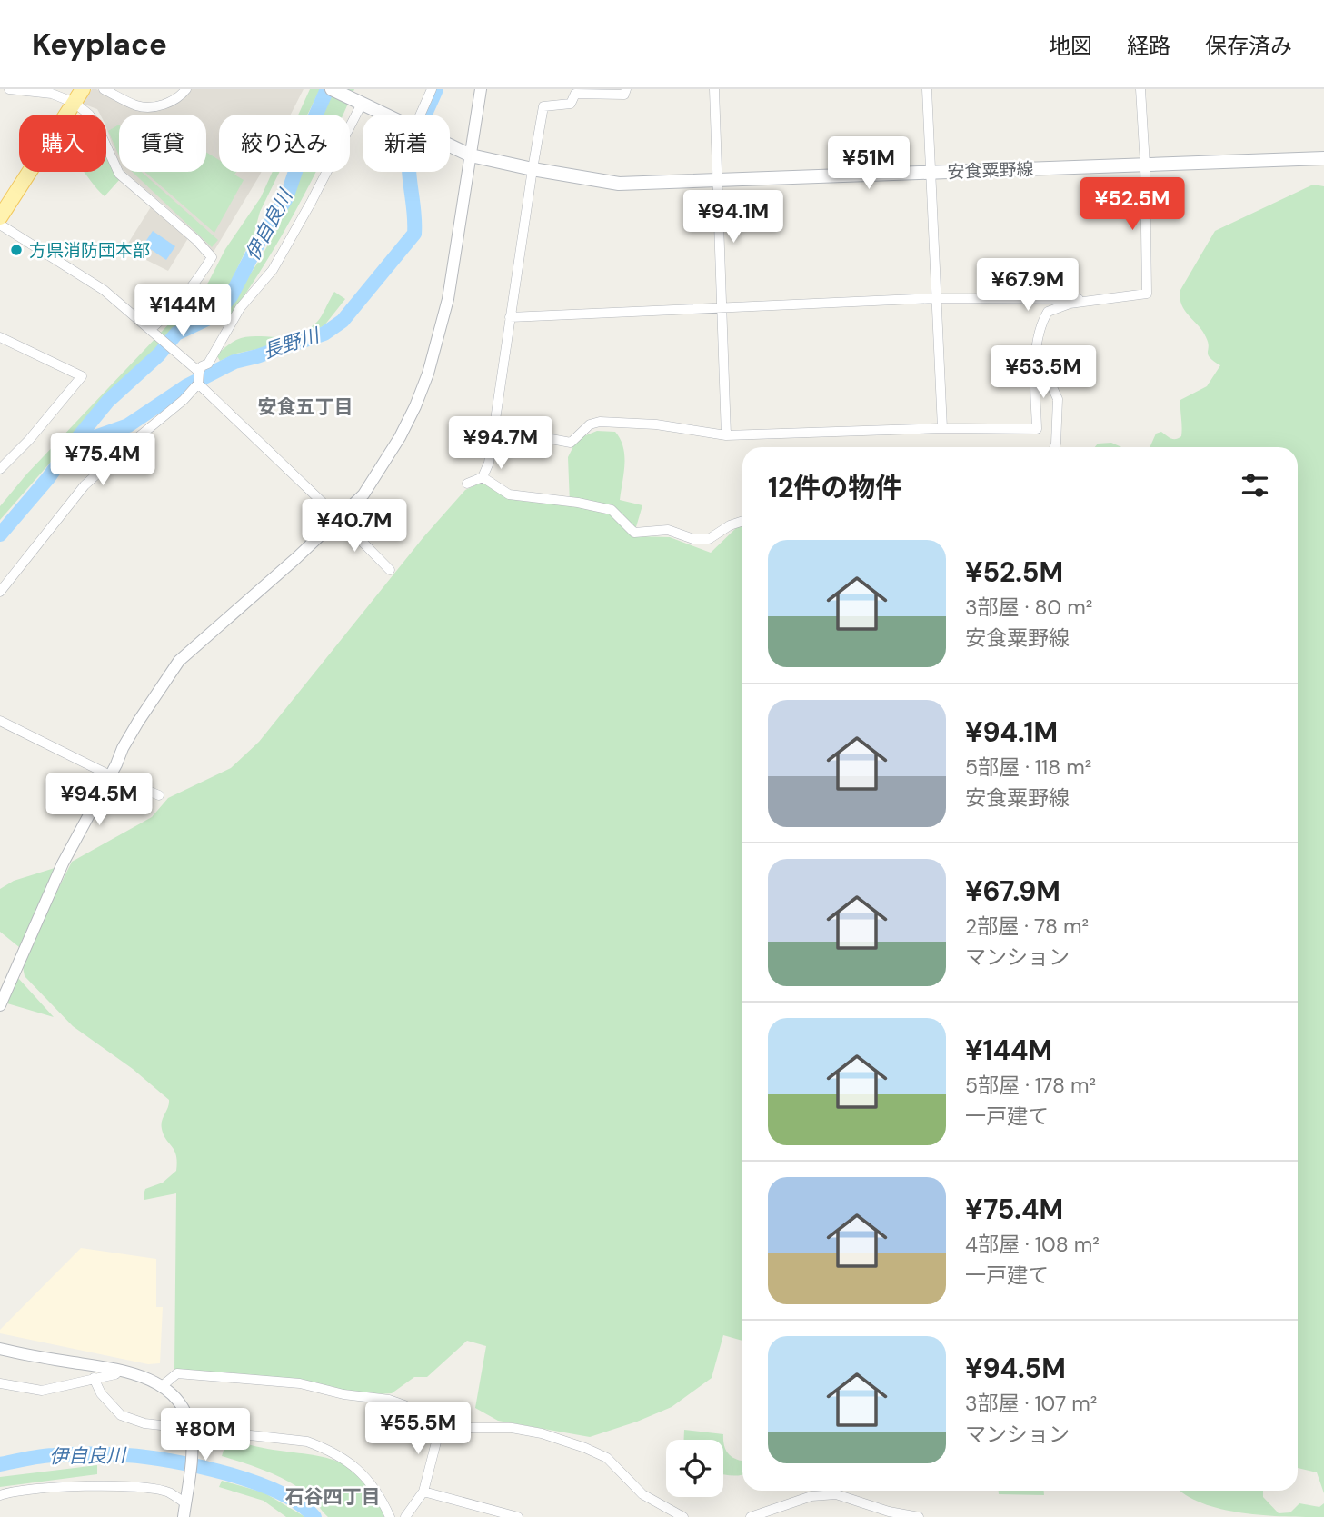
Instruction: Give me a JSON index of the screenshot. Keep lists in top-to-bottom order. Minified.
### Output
{"streets":{"main road":["安食粟野線"]},"districts":["安食五丁目","石谷四丁目"],"water":["伊自良川","長野川"],"places":["方県消防団本部"],"page":{"header":"Keyplace","nav":["地図","経路","保存済み"],"chip":["購入","賃貸","絞り込み","新着"],"price":["¥51M","¥52.5M","¥94.1M","¥67.9M","¥144M","¥53.5M","¥94.7M","¥75.4M","¥40.7M","¥94.5M","¥55.5M","¥80M"],"heading":"12件の物件","list":[{"name":"¥52.5M","note":"3部屋 · 80 m² · 安食粟野線"},{"name":"¥94.1M","note":"5部屋 · 118 m² · 安食粟野線"},{"name":"¥67.9M","note":"2部屋 · 78 m² · マンション"},{"name":"¥144M","note":"5部屋 · 178 m² · 一戸建て"},{"name":"¥75.4M","note":"4部屋 · 108 m² · 一戸建て"},{"name":"¥94.5M","note":"3部屋 · 107 m² · マンション"}]}}
